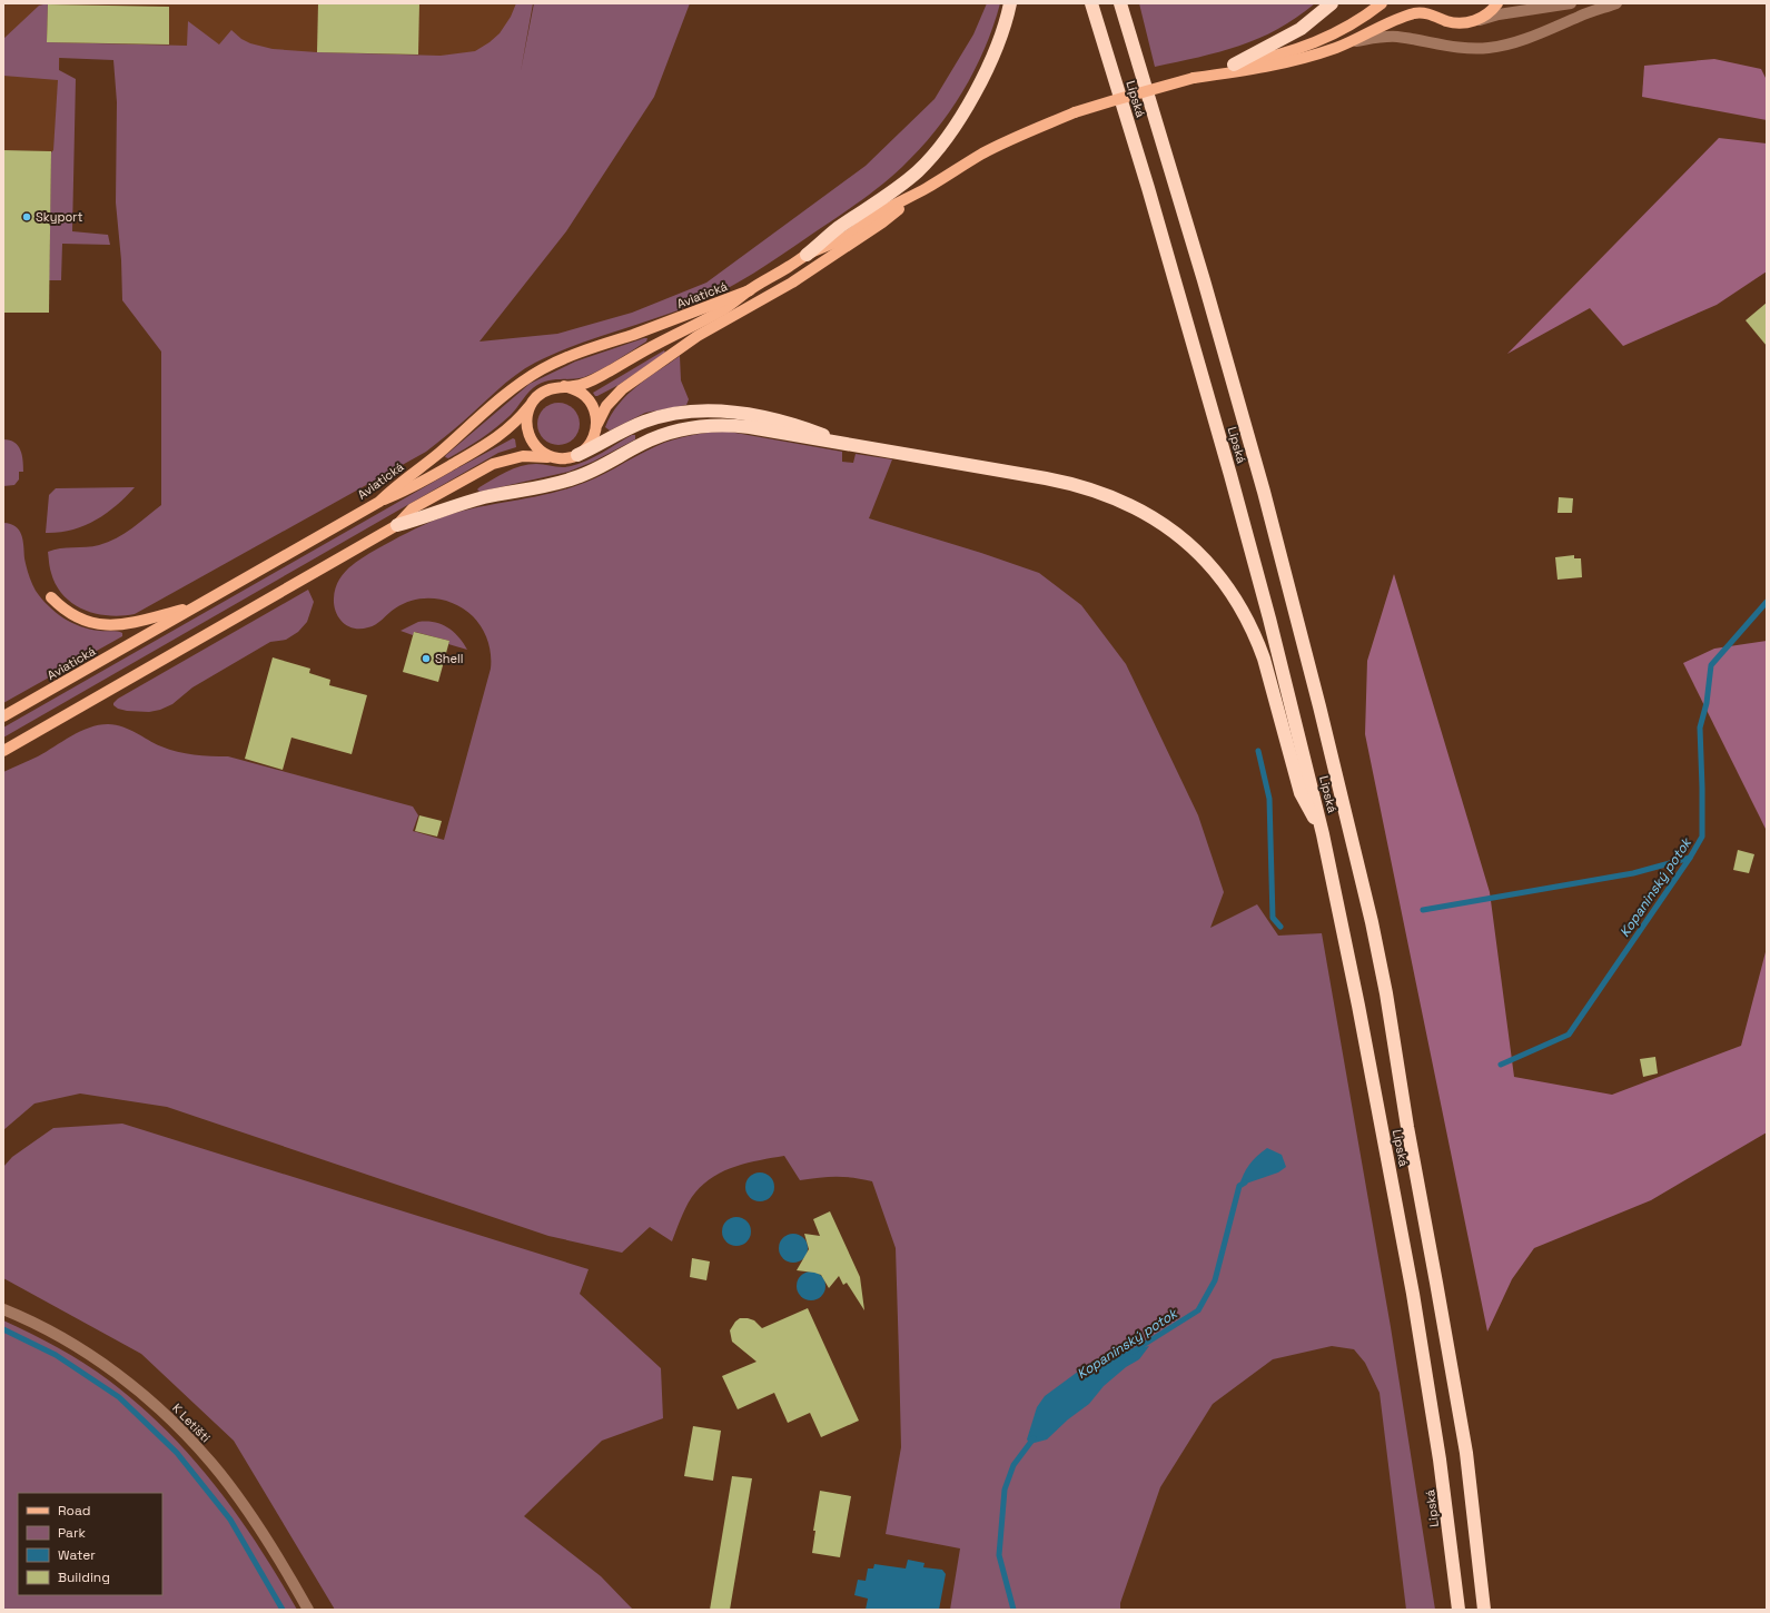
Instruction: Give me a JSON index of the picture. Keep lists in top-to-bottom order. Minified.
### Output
{"streets":{"highway":["Lipská"],"main road":["Aviatická"],"street":["K Letišti"]},"water":["Kopaninský potok"],"places":["Skyport","Shell"],"legend":["Road","Park","Water","Building"]}
